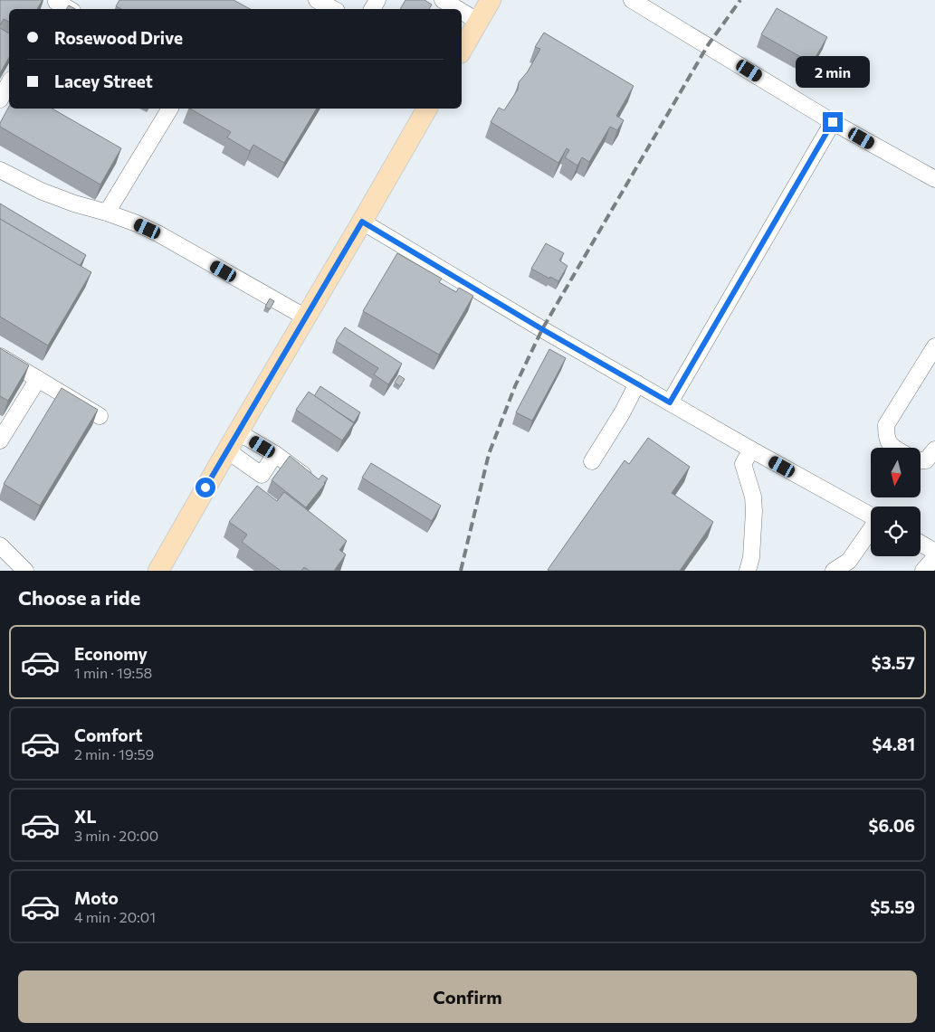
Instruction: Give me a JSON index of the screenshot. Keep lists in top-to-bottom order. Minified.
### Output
{"north":"bottom","page":{"banner":["Rosewood Drive","Lacey Street"],"bubble":"2 min","heading":"Choose a ride","list":[{"name":"Economy","note":"1 min · 19:58","value":"$3.57"},{"name":"Comfort","note":"2 min · 19:59","value":"$4.81"},{"name":"XL","note":"3 min · 20:00","value":"$6.06"},{"name":"Moto","note":"4 min · 20:01","value":"$5.59"}],"buttons":"Confirm"}}
